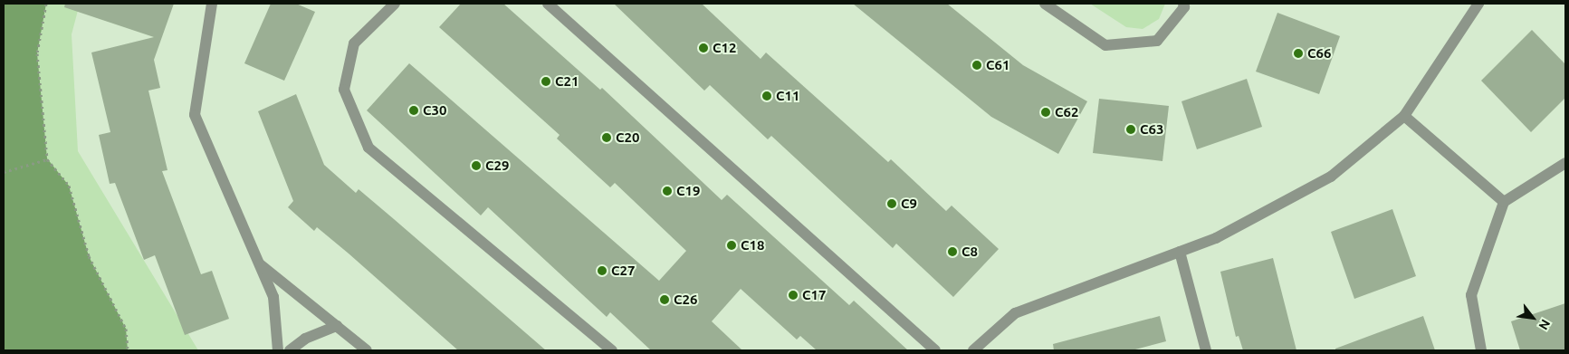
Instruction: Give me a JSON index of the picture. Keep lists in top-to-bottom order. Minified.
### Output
{"places":["C12","C66","C61","C21","C11","C30","C62","C63","C20","C29","C19","C9","C18","C8","C27","C17","C26"],"north":"bottom right"}
